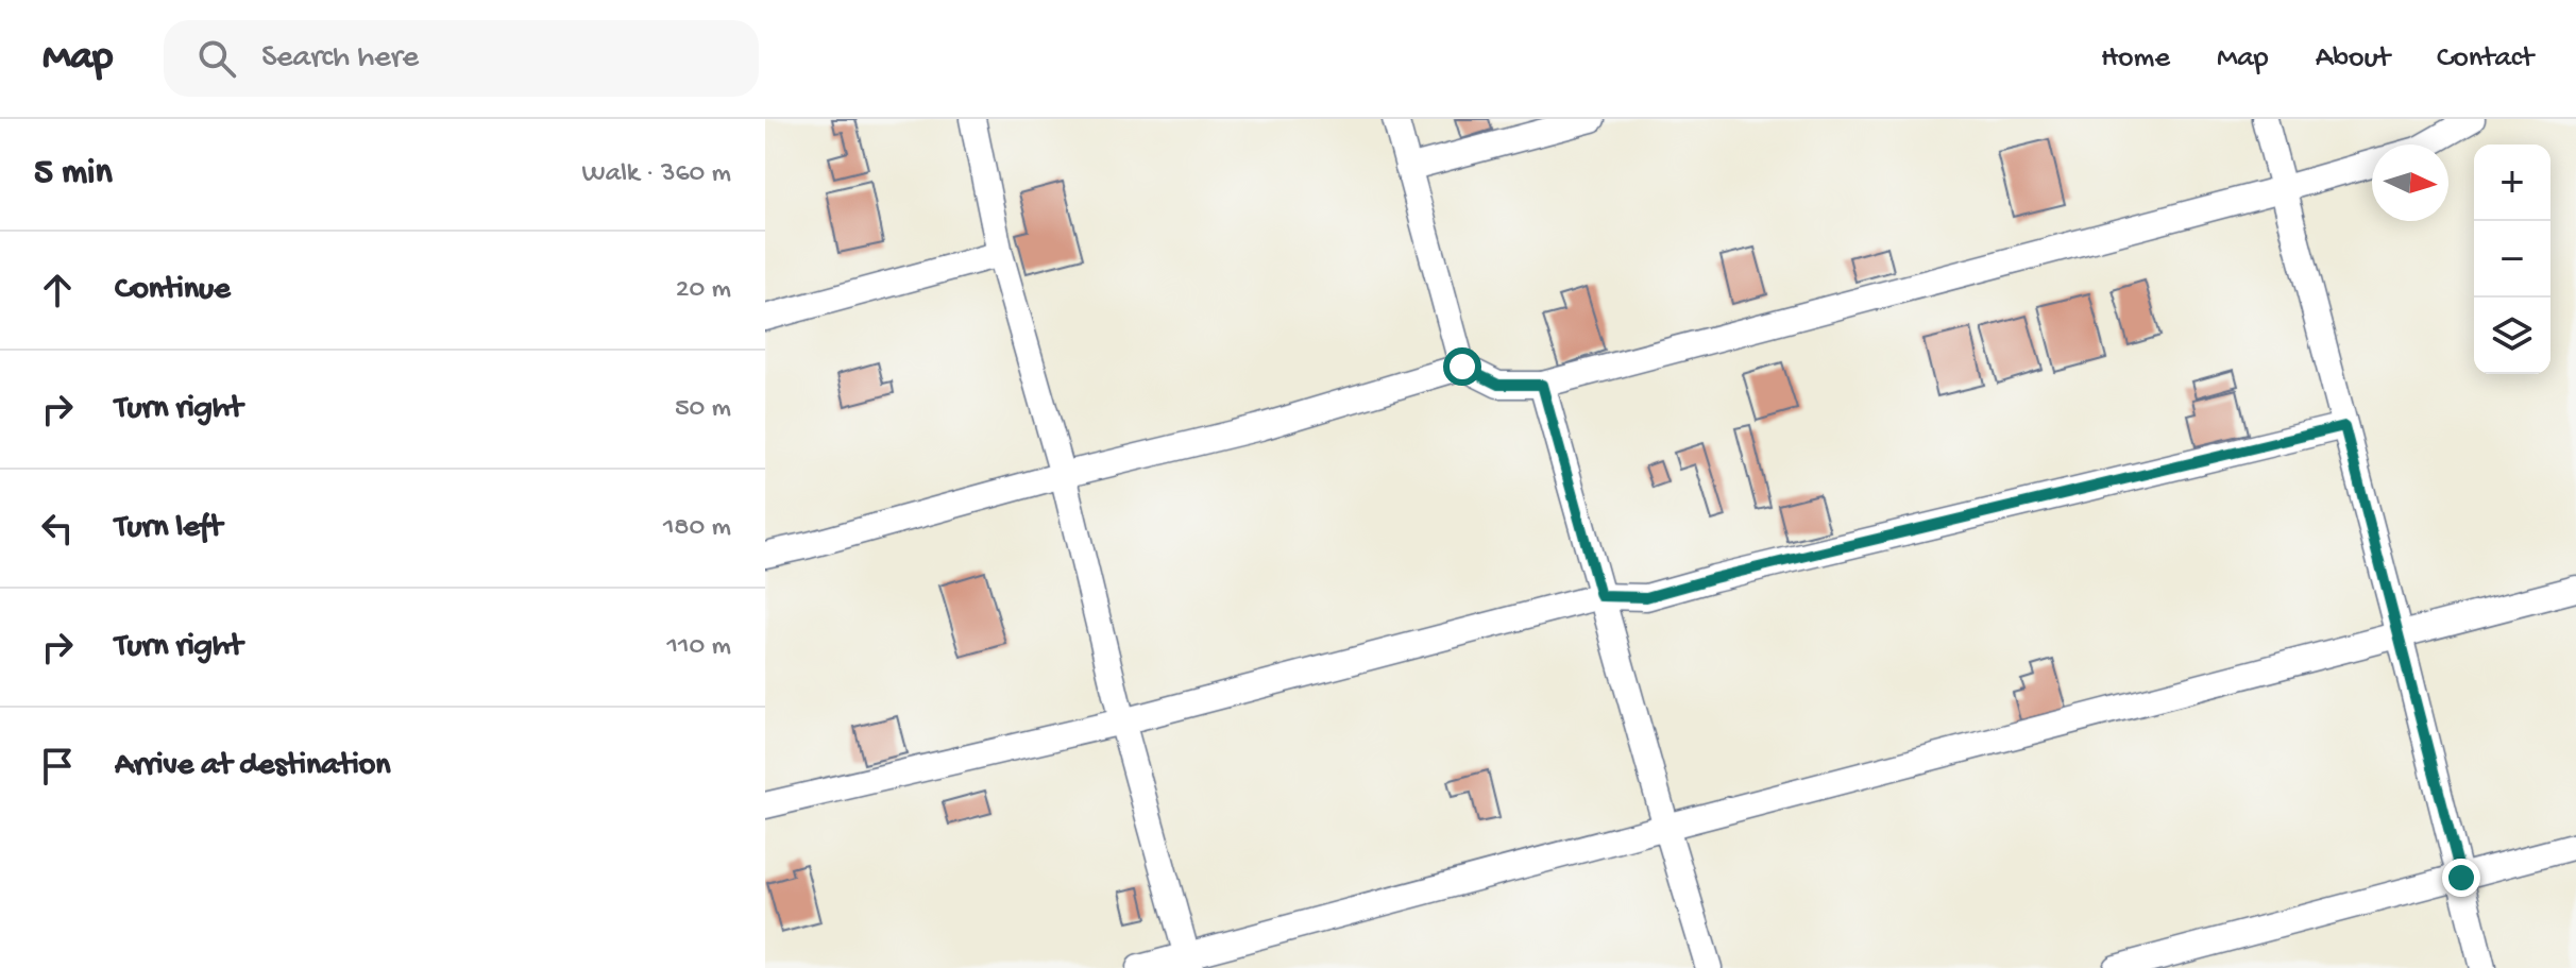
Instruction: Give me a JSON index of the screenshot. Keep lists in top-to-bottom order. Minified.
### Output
{"north":"right","page":{"header":"Map","search":"Search here","nav":["Home","Map","About","Contact"],"heading":["5 min","Walk · 360 m"],"map_buttons":["+","−"],"list":[["Continue","20 m"],["Turn right","50 m"],["Turn left","180 m"],["Turn right","110 m"],"Arrive at destination"]}}
